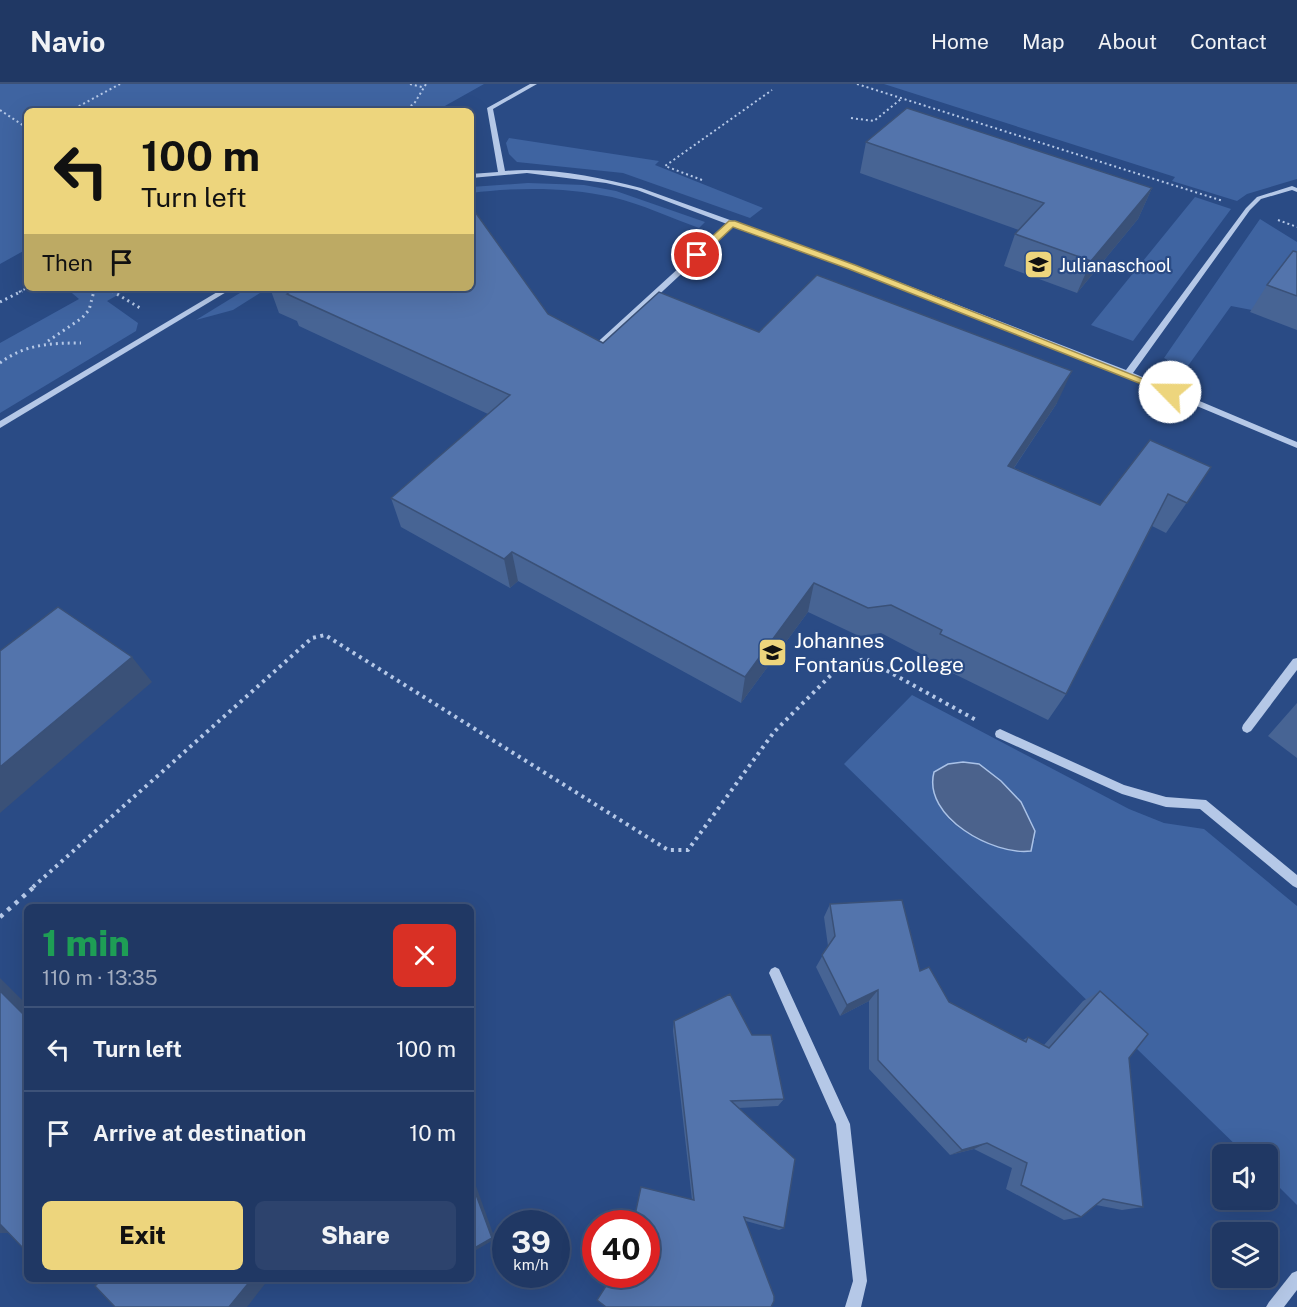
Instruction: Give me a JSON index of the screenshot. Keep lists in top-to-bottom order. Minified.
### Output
{"places":{"school or university":["Julianaschool","Johannes Fontanus College"]},"page":{"header":"Navio","nav":["Home","Map","About","Contact"],"turn":["100 m","Turn left"],"then":"Then","heading":["1 min","110 m · 13:35"],"list":[{"name":"Turn left","value":"100 m"},{"name":"Arrive at destination","value":"10 m"}],"buttons":["Exit","Share"],"speed":"39 km/h","limit":"40"}}
